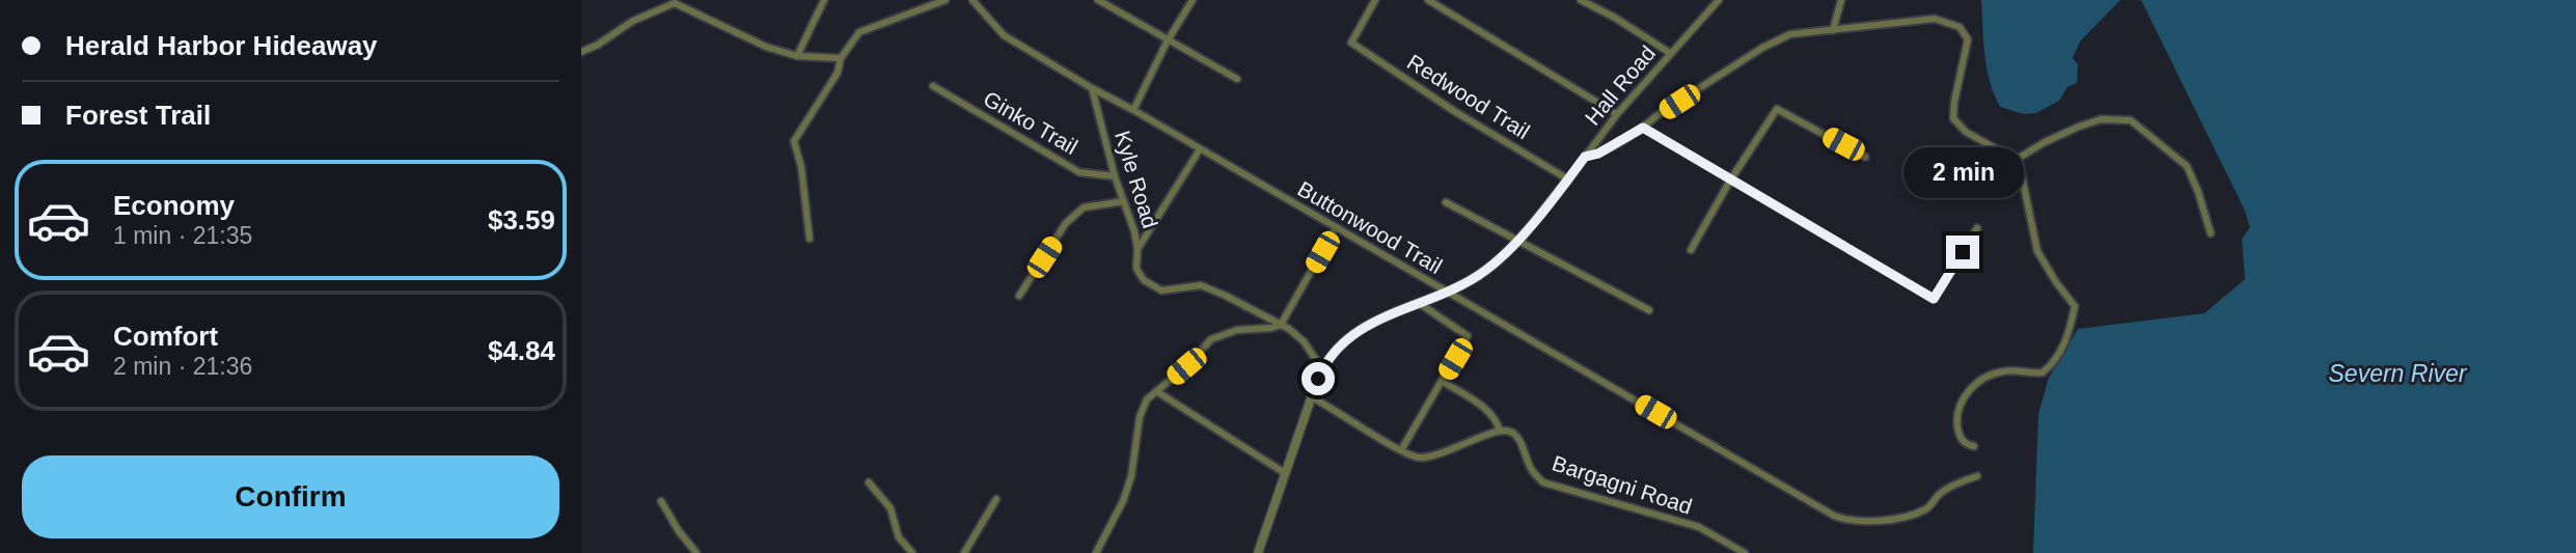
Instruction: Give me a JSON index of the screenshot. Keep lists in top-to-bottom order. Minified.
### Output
{"streets":{"street":["Hall Road","Redwood Trail","Ginko Trail","Kyle Road","Buttonwood Trail","Bargagni Road"]},"crossings":[["Hall Road","Redwood Trail"],["Hall Road","Buttonwood Trail"],["Ginko Trail","Kyle Road"],["Kyle Road","Buttonwood Trail"]],"water":["Severn River"],"page":{"banner":["Herald Harbor Hideaway","Forest Trail"],"bubble":"2 min","list":[{"name":"Economy","note":"1 min · 21:35","value":"$3.59"},{"name":"Comfort","note":"2 min · 21:36","value":"$4.84"}],"buttons":"Confirm"}}
